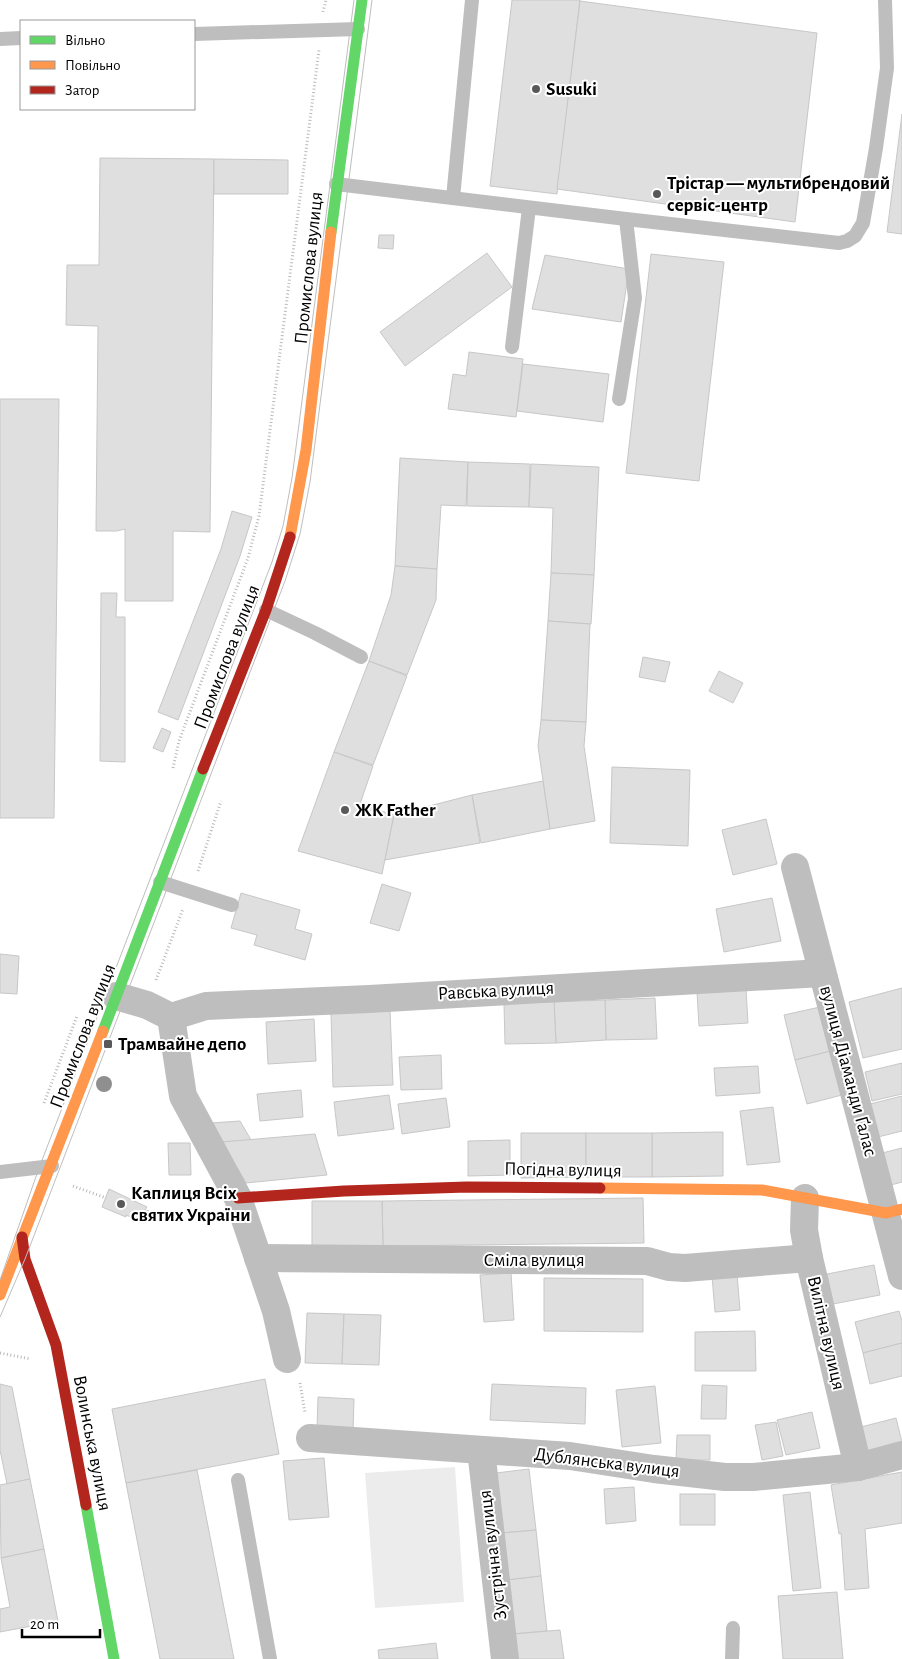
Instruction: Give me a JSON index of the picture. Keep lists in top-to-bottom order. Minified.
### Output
{"streets":{"main road":["Промислова вулиця","Погідна вулиця","Волинська вулиця"],"street":["Равська вулиця","вулиця Діаманди Ґалас","Сміла вулиця","Вилітна вулиця","Дублянська вулиця","Зустрічна вулиця"]},"crossings":[["Промислова вулиця","Волинська вулиця"],["Равська вулиця","вулиця Діаманди Ґалас"],["вулиця Діаманди Ґалас","Погідна вулиця"],["Погідна вулиця","Вилітна вулиця"],["Сміла вулиця","Вилітна вулиця"],["Вилітна вулиця","Дублянська вулиця"],["Дублянська вулиця","Зустрічна вулиця"]],"places":{"other":["Susuki","Трістар — мультибрендовий сервіс-центр","ЖК Father","Каплиця Всіх святих України"],"transit":["Трамвайне депо"]},"legend":["Вільно","Повільно","Затор"],"scale_bar":"20 m"}
